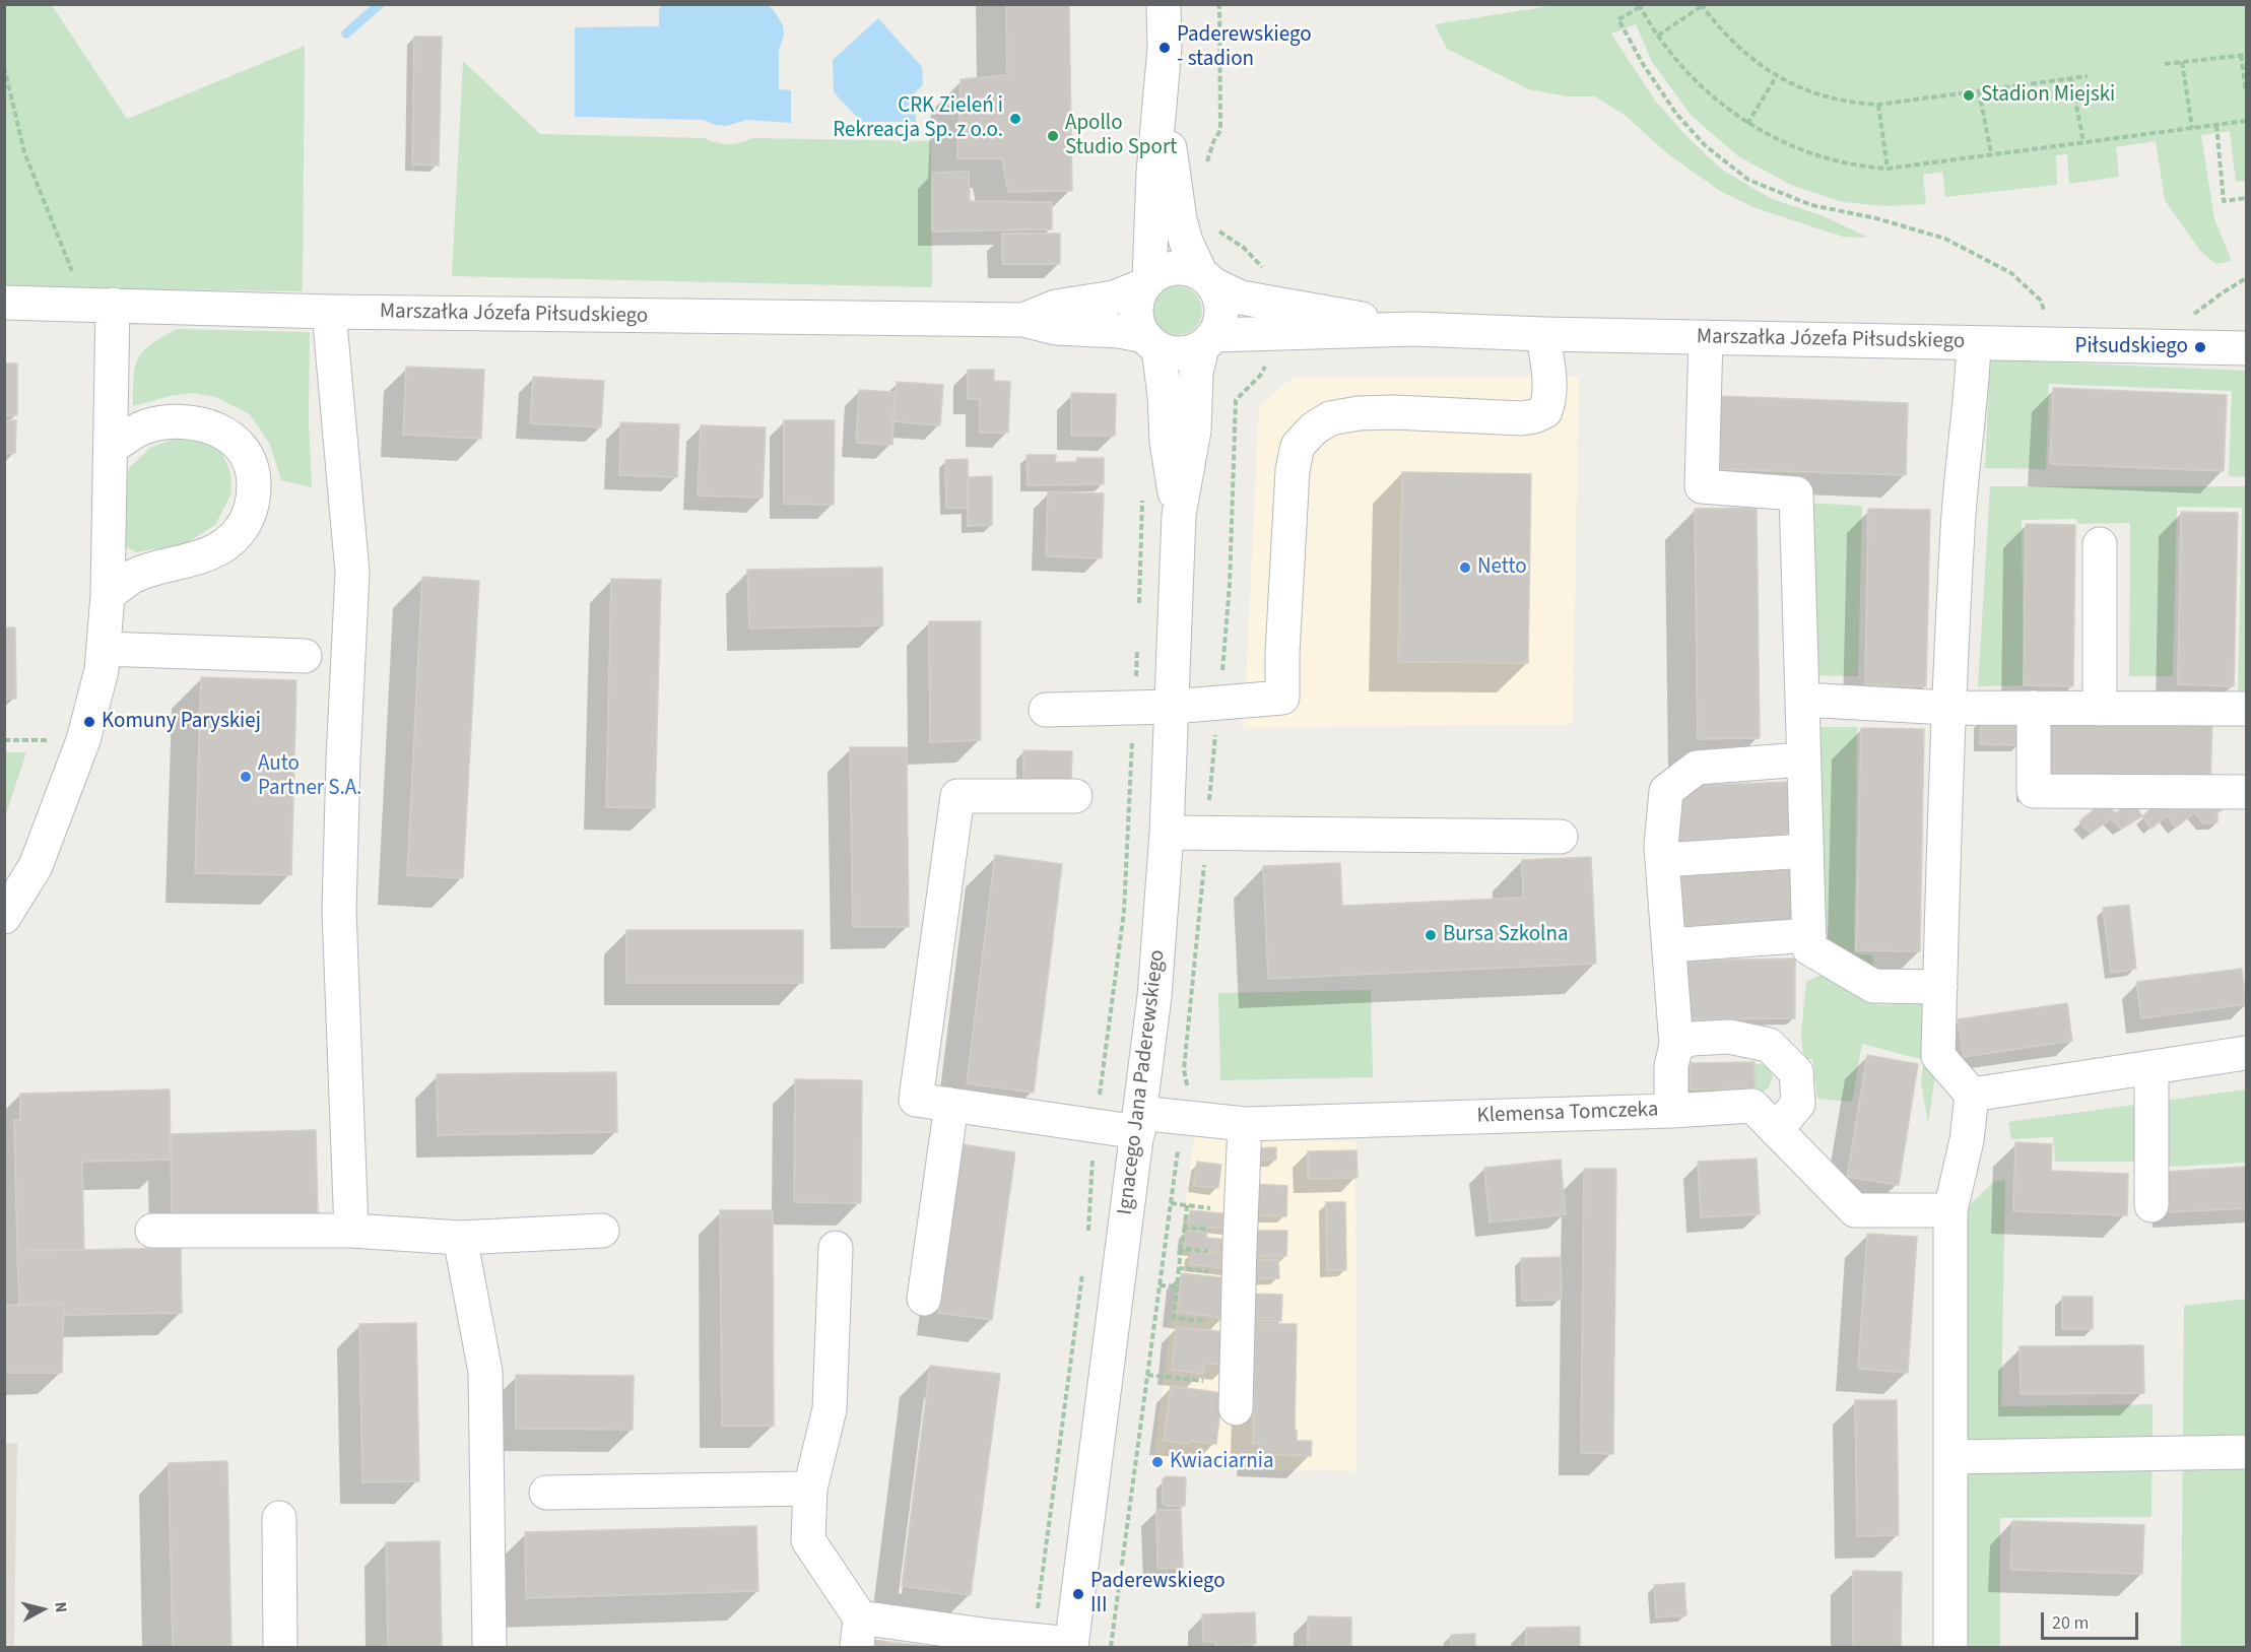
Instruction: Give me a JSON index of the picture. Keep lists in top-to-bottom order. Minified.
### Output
{"streets":{"street":["Marszałka Józefa Piłsudskiego","Ignacego Jana Paderewskiego","Klemensa Tomczeka"]},"crossings":[["Ignacego Jana Paderewskiego","Klemensa Tomczeka"]],"places":["Paderewskiego - stadion","Stadion Miejski","CRK Zieleń i Rekreacja Sp. z o.o.","Apollo Studio Sport","Piłsudskiego","Netto","Komuny Paryskiej","Auto Partner S.A.","Bursa Szkolna","Kwiaciarnia","Paderewskiego III"],"scale_bar":"20 m","north":"right"}
